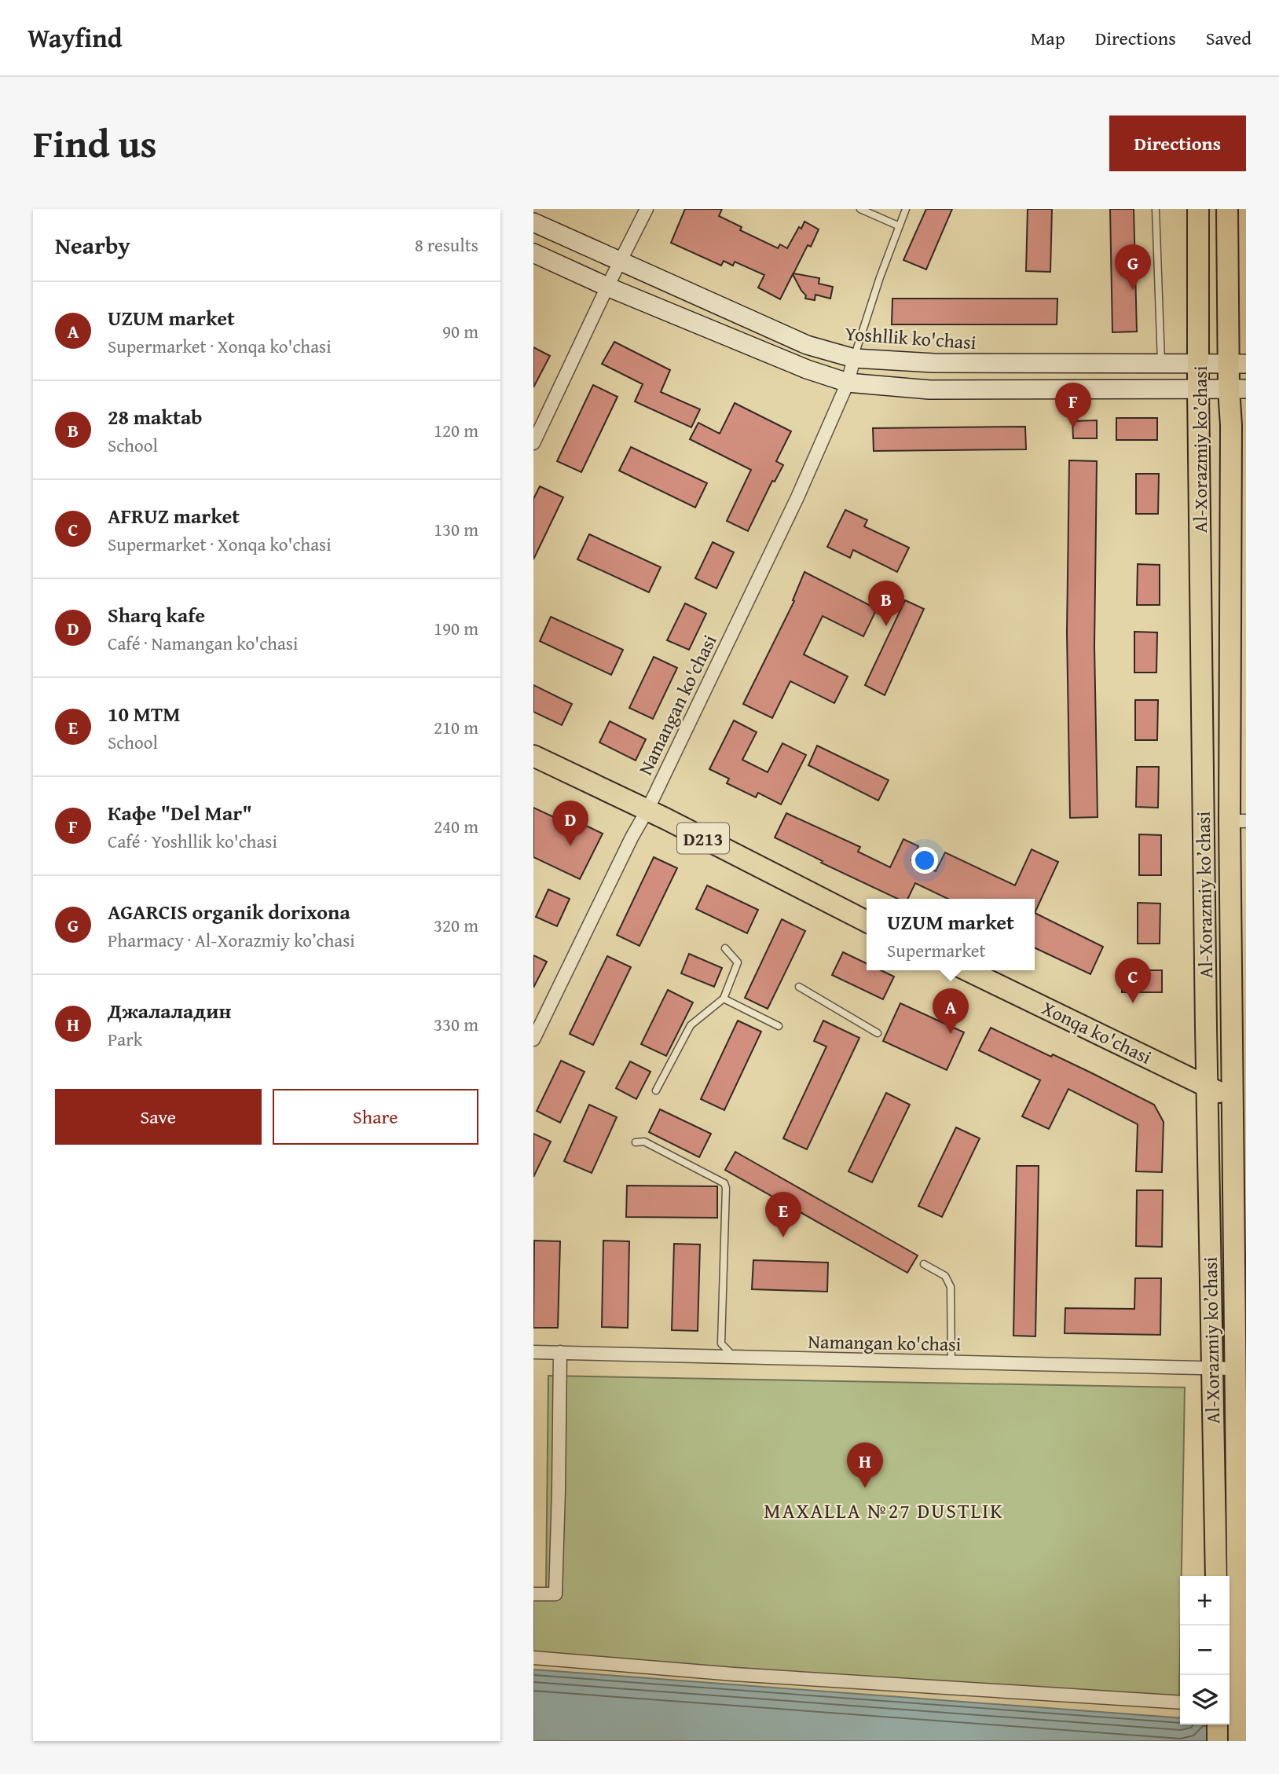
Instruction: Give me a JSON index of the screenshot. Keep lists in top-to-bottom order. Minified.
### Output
{"streets":{"main road":["Yoshllik ko'chasi","Al-Xorazmiy ko’chasi","D213","Xonqa ko'chasi"],"street":["Namangan ko'chasi"]},"crossings":[["Yoshllik ko'chasi","Al-Xorazmiy ko’chasi"],["Yoshllik ko'chasi","Namangan ko'chasi"],["Al-Xorazmiy ko’chasi","Namangan ko'chasi"],["Al-Xorazmiy ko’chasi","Xonqa ko'chasi"],["Namangan ko'chasi","D213"]],"districts":["MAXALLA №27 DUSTLIK"],"page":{"header":"Wayfind","nav":["Map","Directions","Saved"],"title":"Find us","buttons":["Directions",["Save","Share"]],"heading":["Nearby","8 results"],"pins":["G","F","B","D","C","A","E","H"],"list":[{"mark":"A","name":"UZUM market","note":"Supermarket · Xonqa ko'chasi","value":"90 m"},{"mark":"B","name":"28 maktab","note":"School","value":"120 m"},{"mark":"C","name":"AFRUZ market","note":"Supermarket · Xonqa ko'chasi","value":"130 m"},{"mark":"D","name":"Sharq kafe","note":"Café · Namangan ko'chasi","value":"190 m"},{"mark":"E","name":"10 MTM","note":"School","value":"210 m"},{"mark":"F","name":"Кафе \"Del Mar\"","note":"Café · Yoshllik ko'chasi","value":"240 m"},{"mark":"G","name":"AGARCIS organik dorixona","note":"Pharmacy · Al-Xorazmiy ko’chasi","value":"320 m"},{"mark":"H","name":"Джалаладин","note":"Park","value":"330 m"}],"popup":["UZUM market","Supermarket"],"map_buttons":["+","−"]}}
